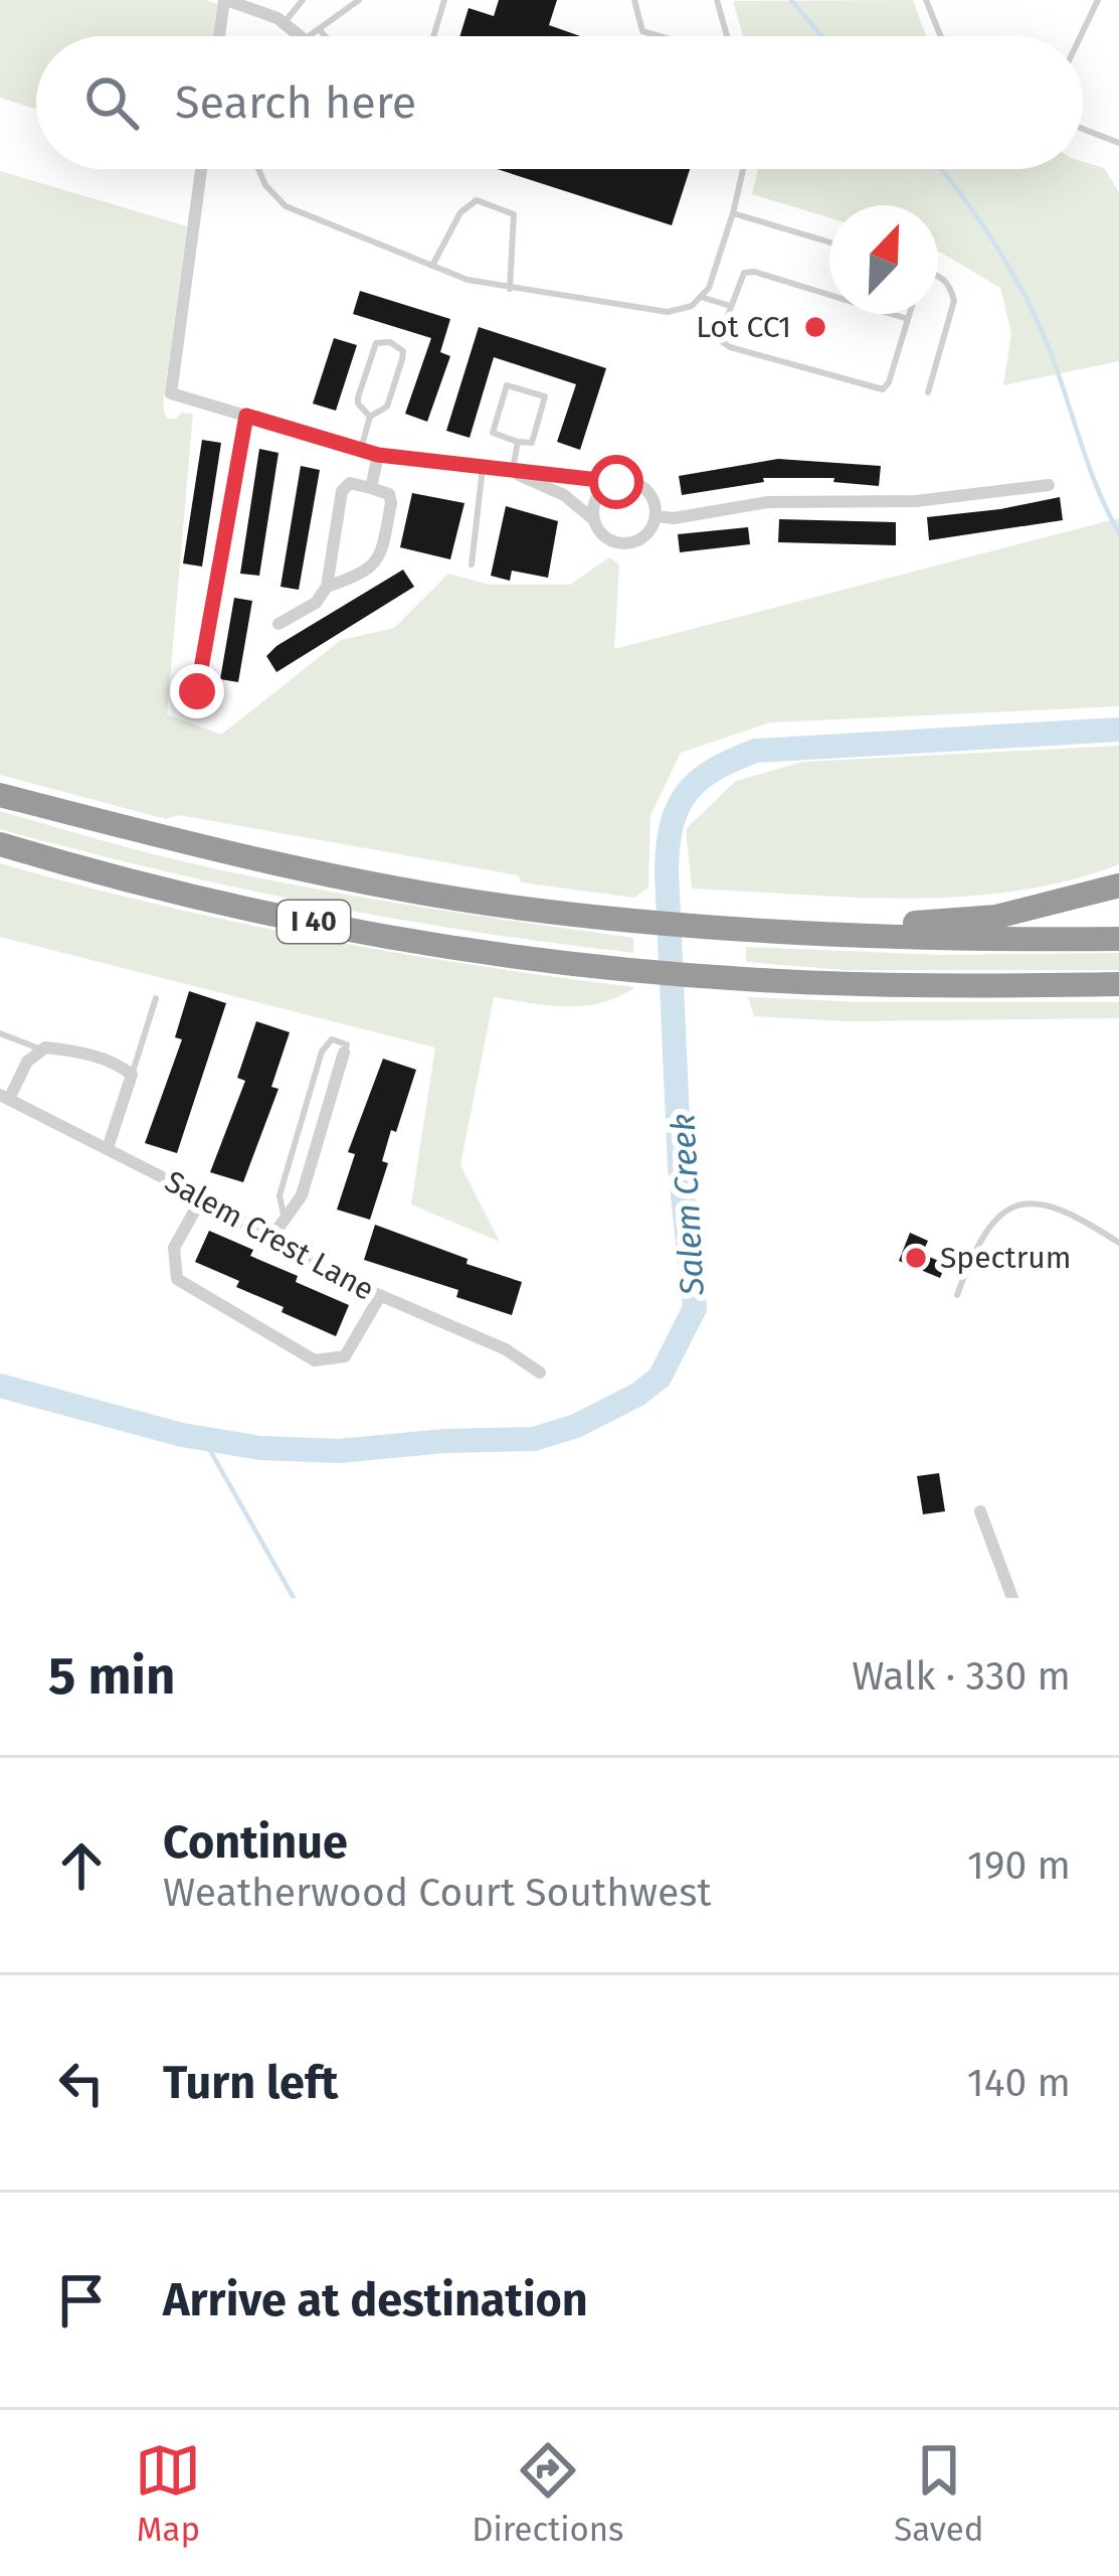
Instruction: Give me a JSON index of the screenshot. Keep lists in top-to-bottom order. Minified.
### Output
{"streets":{"highway":["I 40"],"street":["Salem Crest Lane"]},"water":["Salem Creek"],"places":["Lot CC1","Spectrum"],"north":"top right","page":{"search":"Search here","heading":["5 min","Walk · 330 m"],"list":[["Continue","Weatherwood Court Southwest","190 m"],["Turn left","140 m"],"Arrive at destination"],"nav":["Map","Directions","Saved"]}}
